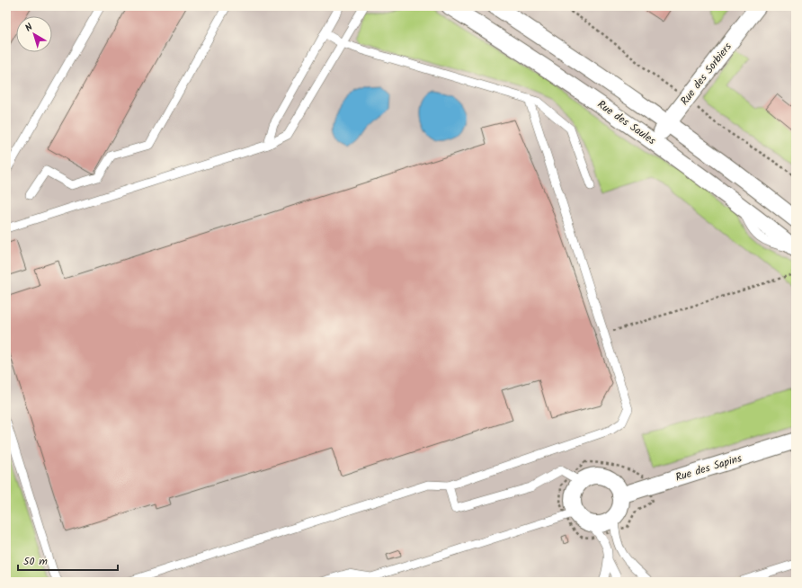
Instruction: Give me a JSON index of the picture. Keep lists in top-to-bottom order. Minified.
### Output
{"streets":{"street":["Rue des Sorbiers","Rue des Saules","Rue des Sapins"]},"crossings":[["Rue des Sorbiers","Rue des Saules"]],"scale_bar":"50 m","north":"top left"}
